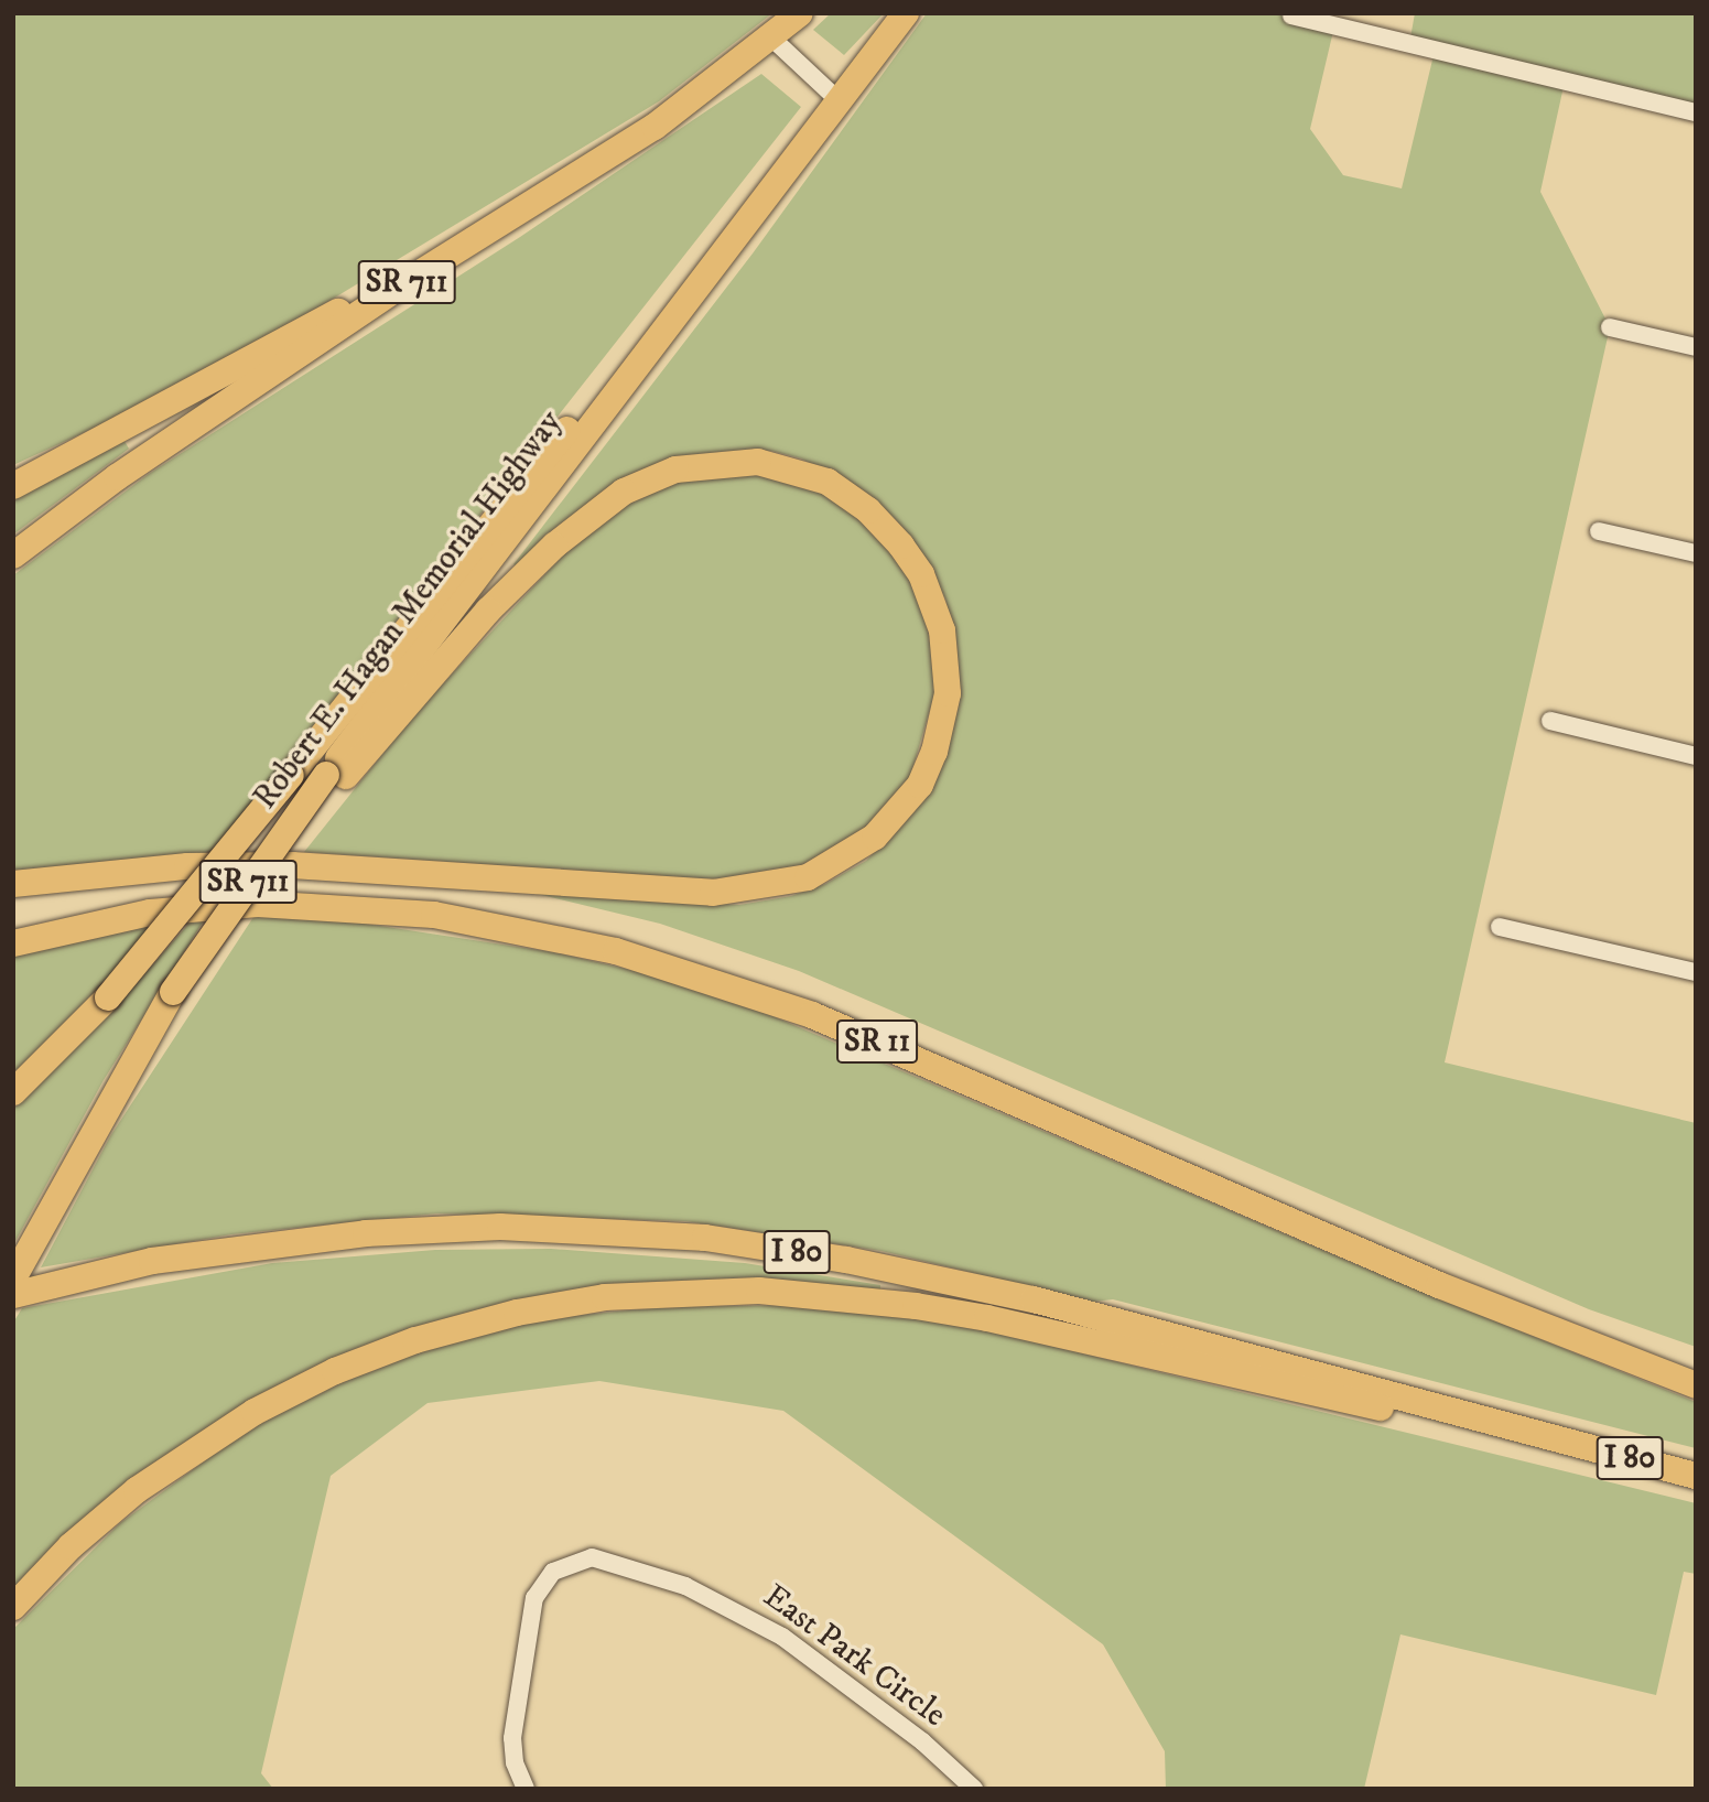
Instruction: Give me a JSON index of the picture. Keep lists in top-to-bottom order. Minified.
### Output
{"streets":{"highway":["SR 711","Robert E. Hagan Memorial Highway","SR 11","I 80"],"street":["East Park Circle"]}}
